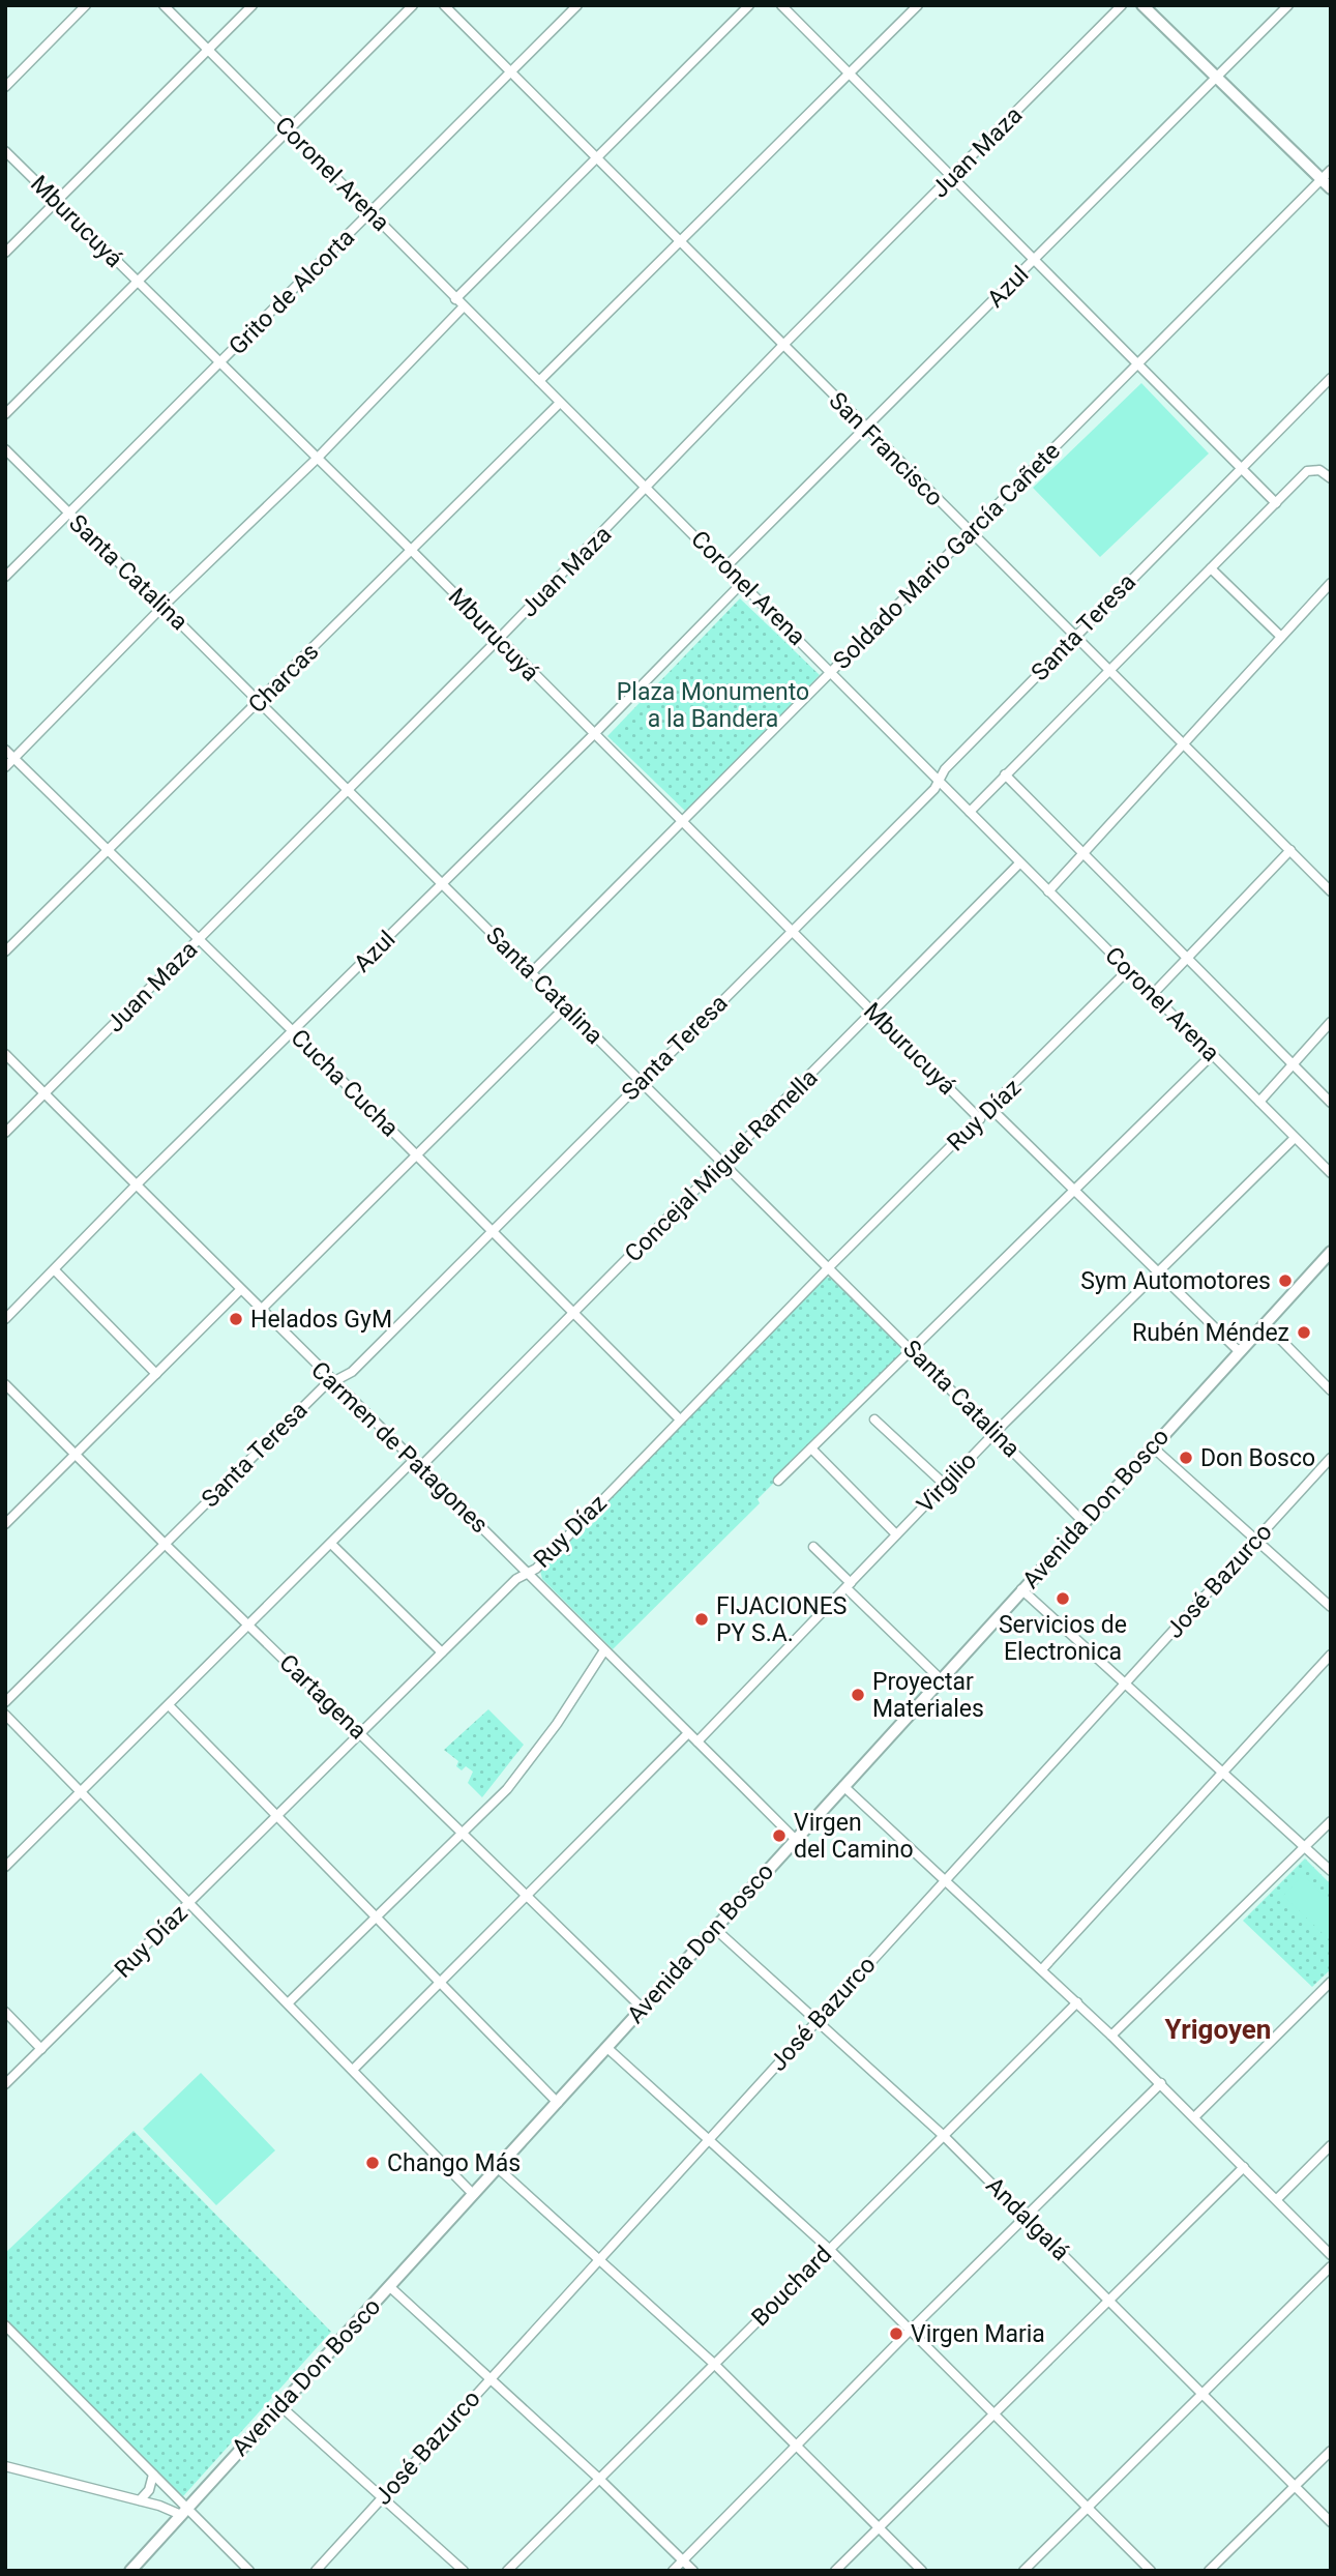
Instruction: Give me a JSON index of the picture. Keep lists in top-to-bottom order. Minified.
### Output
{"streets":{"main road":["Avenida Don Bosco"],"street":["Juan Maza","Coronel Arena","Mburucuyá","Azul","Grito de Alcorta","San Francisco","Soldado Mario García Cañete","Santa Catalina","Santa Teresa","Charcas","Cucha Cucha","Ruy Díaz","Concejal Miguel Ramella","Carmen de Patagones","Virgilio","José Bazurco","Cartagena","Andalgalá","Bouchard"]},"crossings":[["Juan Maza","Coronel Arena"],["Juan Maza","Mburucuyá"],["Juan Maza","San Francisco"],["Juan Maza","Santa Catalina"],["Juan Maza","Cucha Cucha"],["Juan Maza","Carmen de Patagones"],["Coronel Arena","Azul"],["Coronel Arena","Grito de Alcorta"],["Coronel Arena","Soldado Mario García Cañete"],["Coronel Arena","Santa Teresa"],["Coronel Arena","Charcas"],["Coronel Arena","Ruy Díaz"],["Coronel Arena","Concejal Miguel Ramella"],["Coronel Arena","Virgilio"],["Mburucuyá","Azul"],["Mburucuyá","Grito de Alcorta"],["Mburucuyá","Soldado Mario García Cañete"],["Mburucuyá","Santa Teresa"],["Mburucuyá","Charcas"],["Mburucuyá","Ruy Díaz"],["Mburucuyá","Concejal Miguel Ramella"],["Azul","San Francisco"],["Azul","Santa Catalina"],["Azul","Cucha Cucha"],["Azul","Carmen de Patagones"],["Grito de Alcorta","San Francisco"],["Grito de Alcorta","Santa Catalina"],["San Francisco","Soldado Mario García Cañete"],["San Francisco","Santa Teresa"],["Soldado Mario García Cañete","Santa Catalina"],["Santa Catalina","Santa Teresa"],["Santa Catalina","Charcas"],["Santa Catalina","Ruy Díaz"],["Santa Catalina","Concejal Miguel Ramella"],["Santa Catalina","Virgilio"],["Santa Catalina","Avenida Don Bosco"],["Santa Teresa","Cucha Cucha"],["Santa Teresa","Carmen de Patagones"],["Santa Teresa","Cartagena"],["Charcas","Cucha Cucha"],["Cucha Cucha","Ruy Díaz"],["Cucha Cucha","Concejal Miguel Ramella"],["Ruy Díaz","Carmen de Patagones"],["Ruy Díaz","Cartagena"],["Concejal Miguel Ramella","Carmen de Patagones"],["Concejal Miguel Ramella","Cartagena"],["Carmen de Patagones","Virgilio"],["Carmen de Patagones","Avenida Don Bosco"],["Avenida Don Bosco","Cartagena"],["Avenida Don Bosco","Andalgalá"],["José Bazurco","Andalgalá"],["Andalgalá","Bouchard"]],"districts":["Yrigoyen"],"parks":["Plaza Monumento a la Bandera"],"places":["Sym Automotores","Helados GyM","Rubén Méndez","Don Bosco","Servicios de Electronica","FIJACIONES PY S.A.","Proyectar Materiales","Virgen del Camino","Chango Más","Virgen Maria"]}
